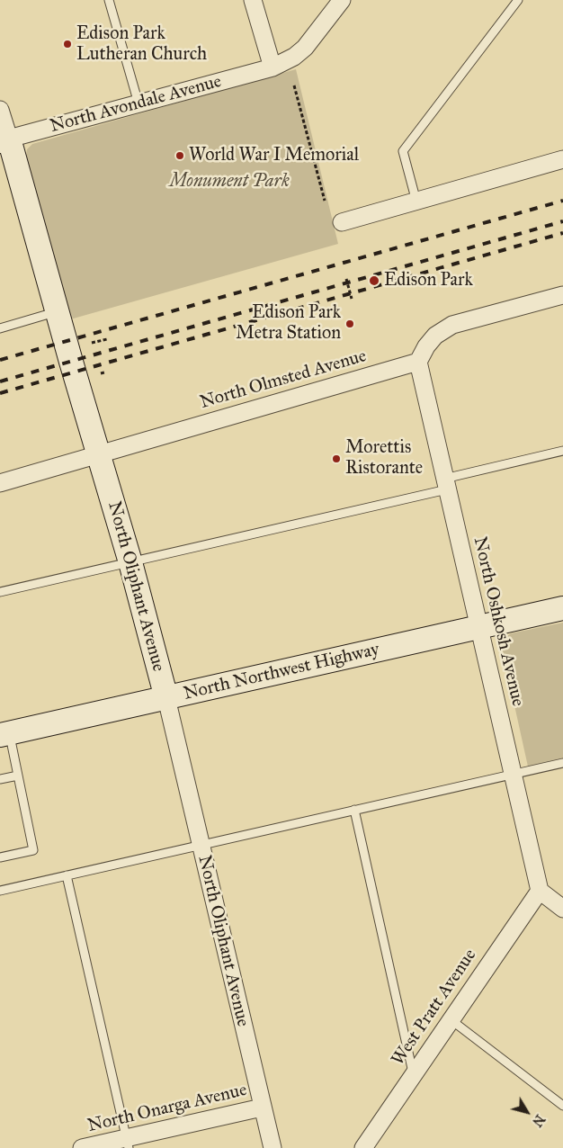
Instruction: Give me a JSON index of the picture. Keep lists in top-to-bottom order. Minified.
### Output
{"streets":{"street":["North Avondale Avenue","North Olmsted Avenue","North Oliphant Avenue","North Oshkosh Avenue","North Northwest Highway","West Pratt Avenue","North Onarga Avenue"]},"crossings":[["North Avondale Avenue","North Oliphant Avenue"],["North Olmsted Avenue","North Oliphant Avenue"],["North Olmsted Avenue","North Oshkosh Avenue"],["North Oliphant Avenue","North Northwest Highway"],["North Oliphant Avenue","North Onarga Avenue"],["North Oshkosh Avenue","North Northwest Highway"],["North Oshkosh Avenue","West Pratt Avenue"]],"parks":["Monument Park"],"places":["Edison Park Lutheran Church","World War I Memorial","Edison Park","Edison Park Metra Station","Morettis Ristorante"],"north":"bottom right"}
